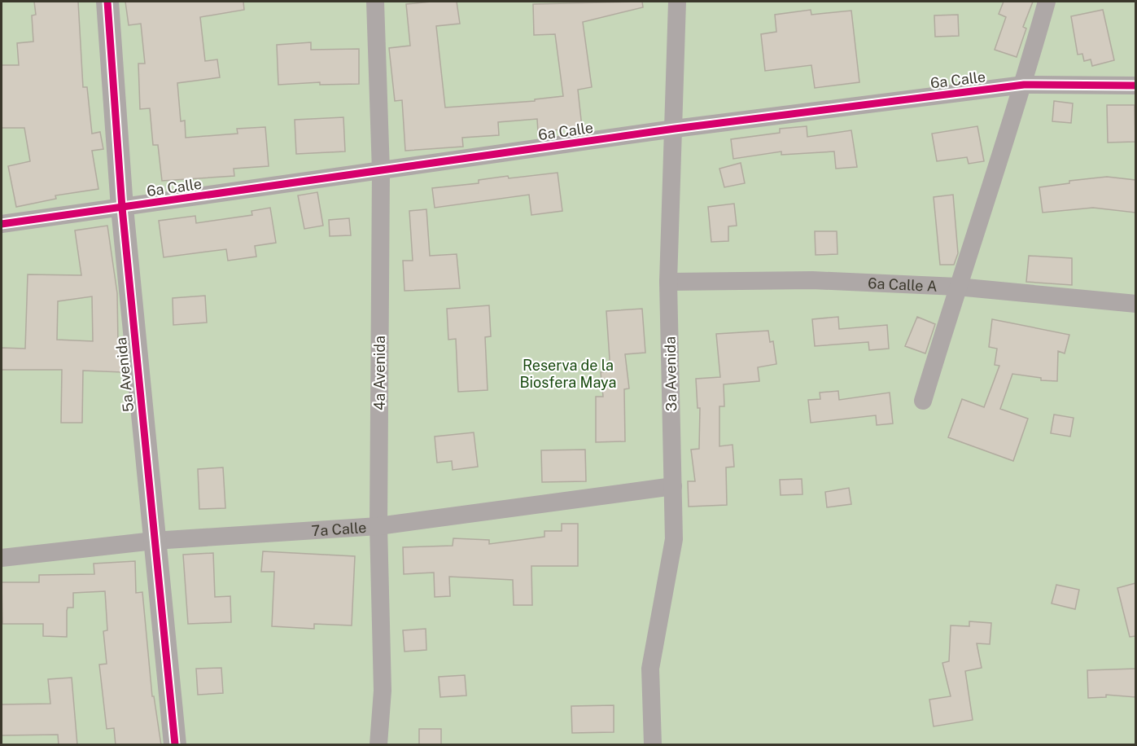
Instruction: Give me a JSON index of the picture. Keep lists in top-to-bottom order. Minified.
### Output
{"streets":{"street":["6a Calle","6a Calle A","4a Avenida","3a Avenida","5a Avenida","7a Calle"]},"crossings":[["6a Calle","4a Avenida"],["6a Calle","3a Avenida"],["6a Calle","5a Avenida"],["6a Calle A","3a Avenida"],["4a Avenida","7a Calle"],["3a Avenida","7a Calle"],["5a Avenida","7a Calle"]],"parks":["Reserva de la Biosfera Maya"]}
